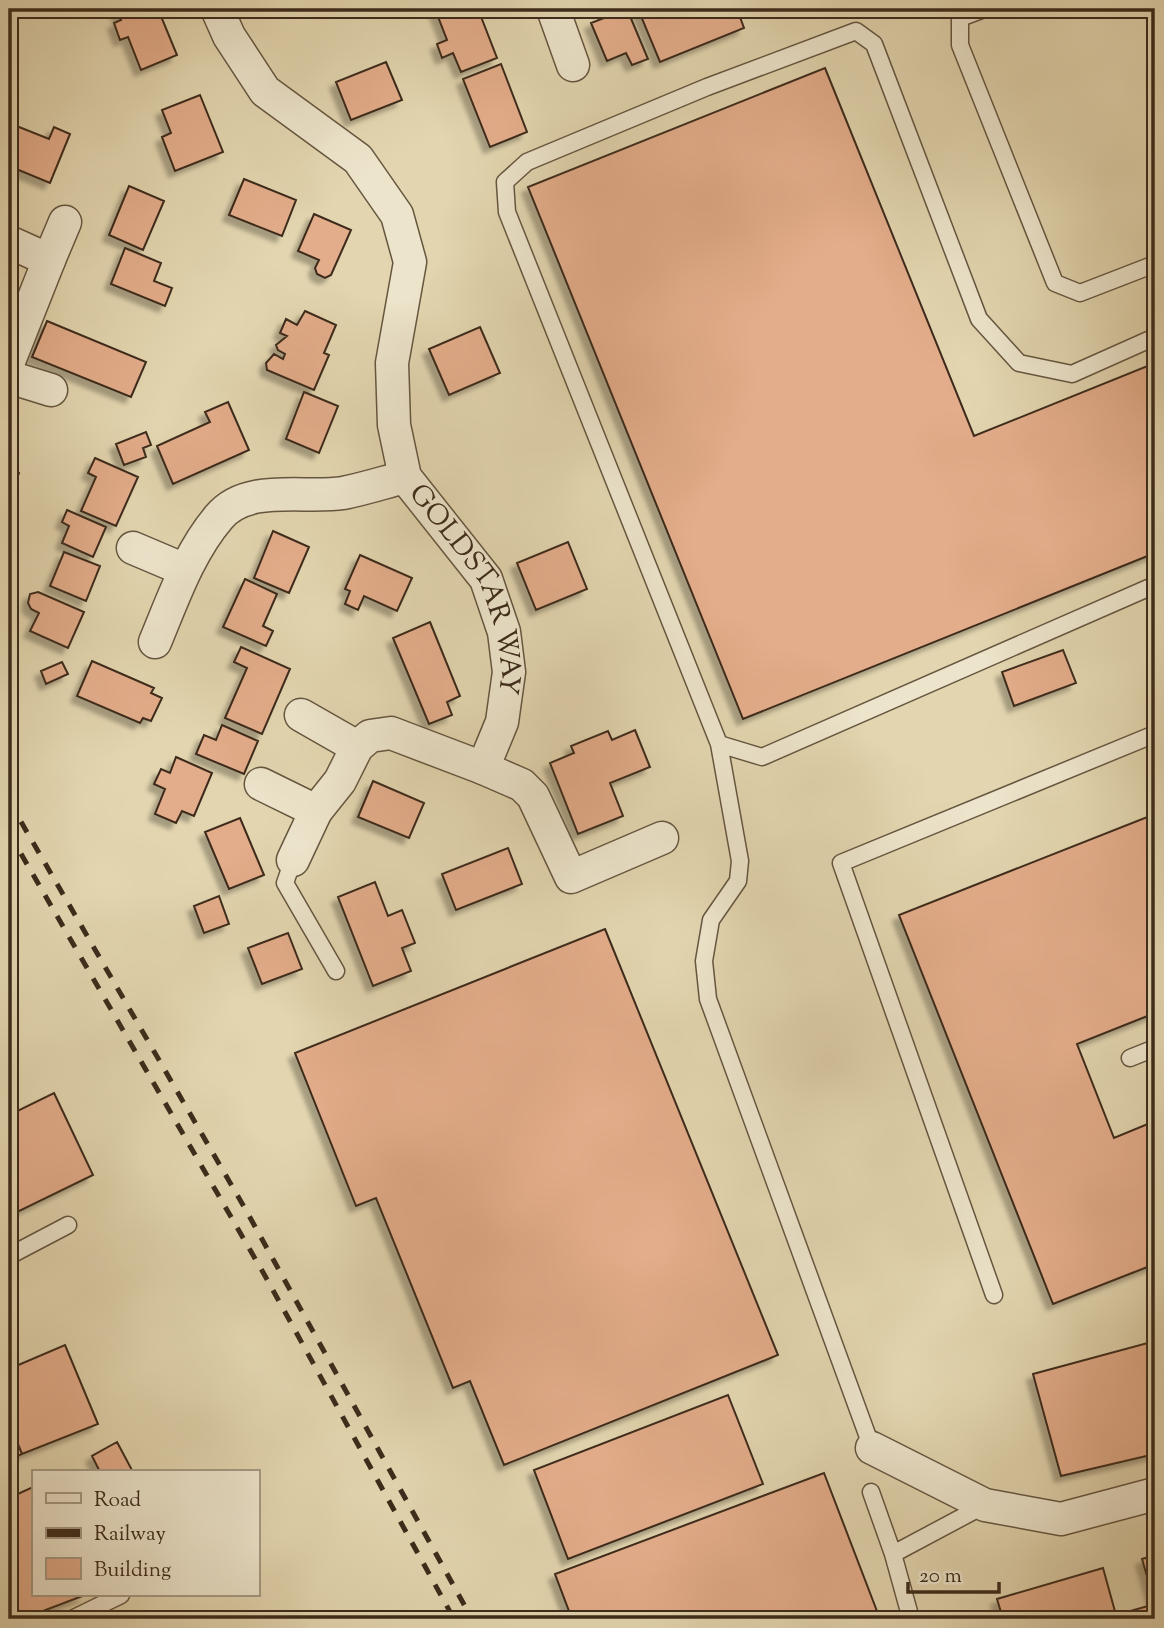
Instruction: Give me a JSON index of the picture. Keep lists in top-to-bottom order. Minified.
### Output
{"streets":{"street":["GOLDSTAR WAY"]},"legend":["Road","Railway","Building"],"scale_bar":"20 m"}
